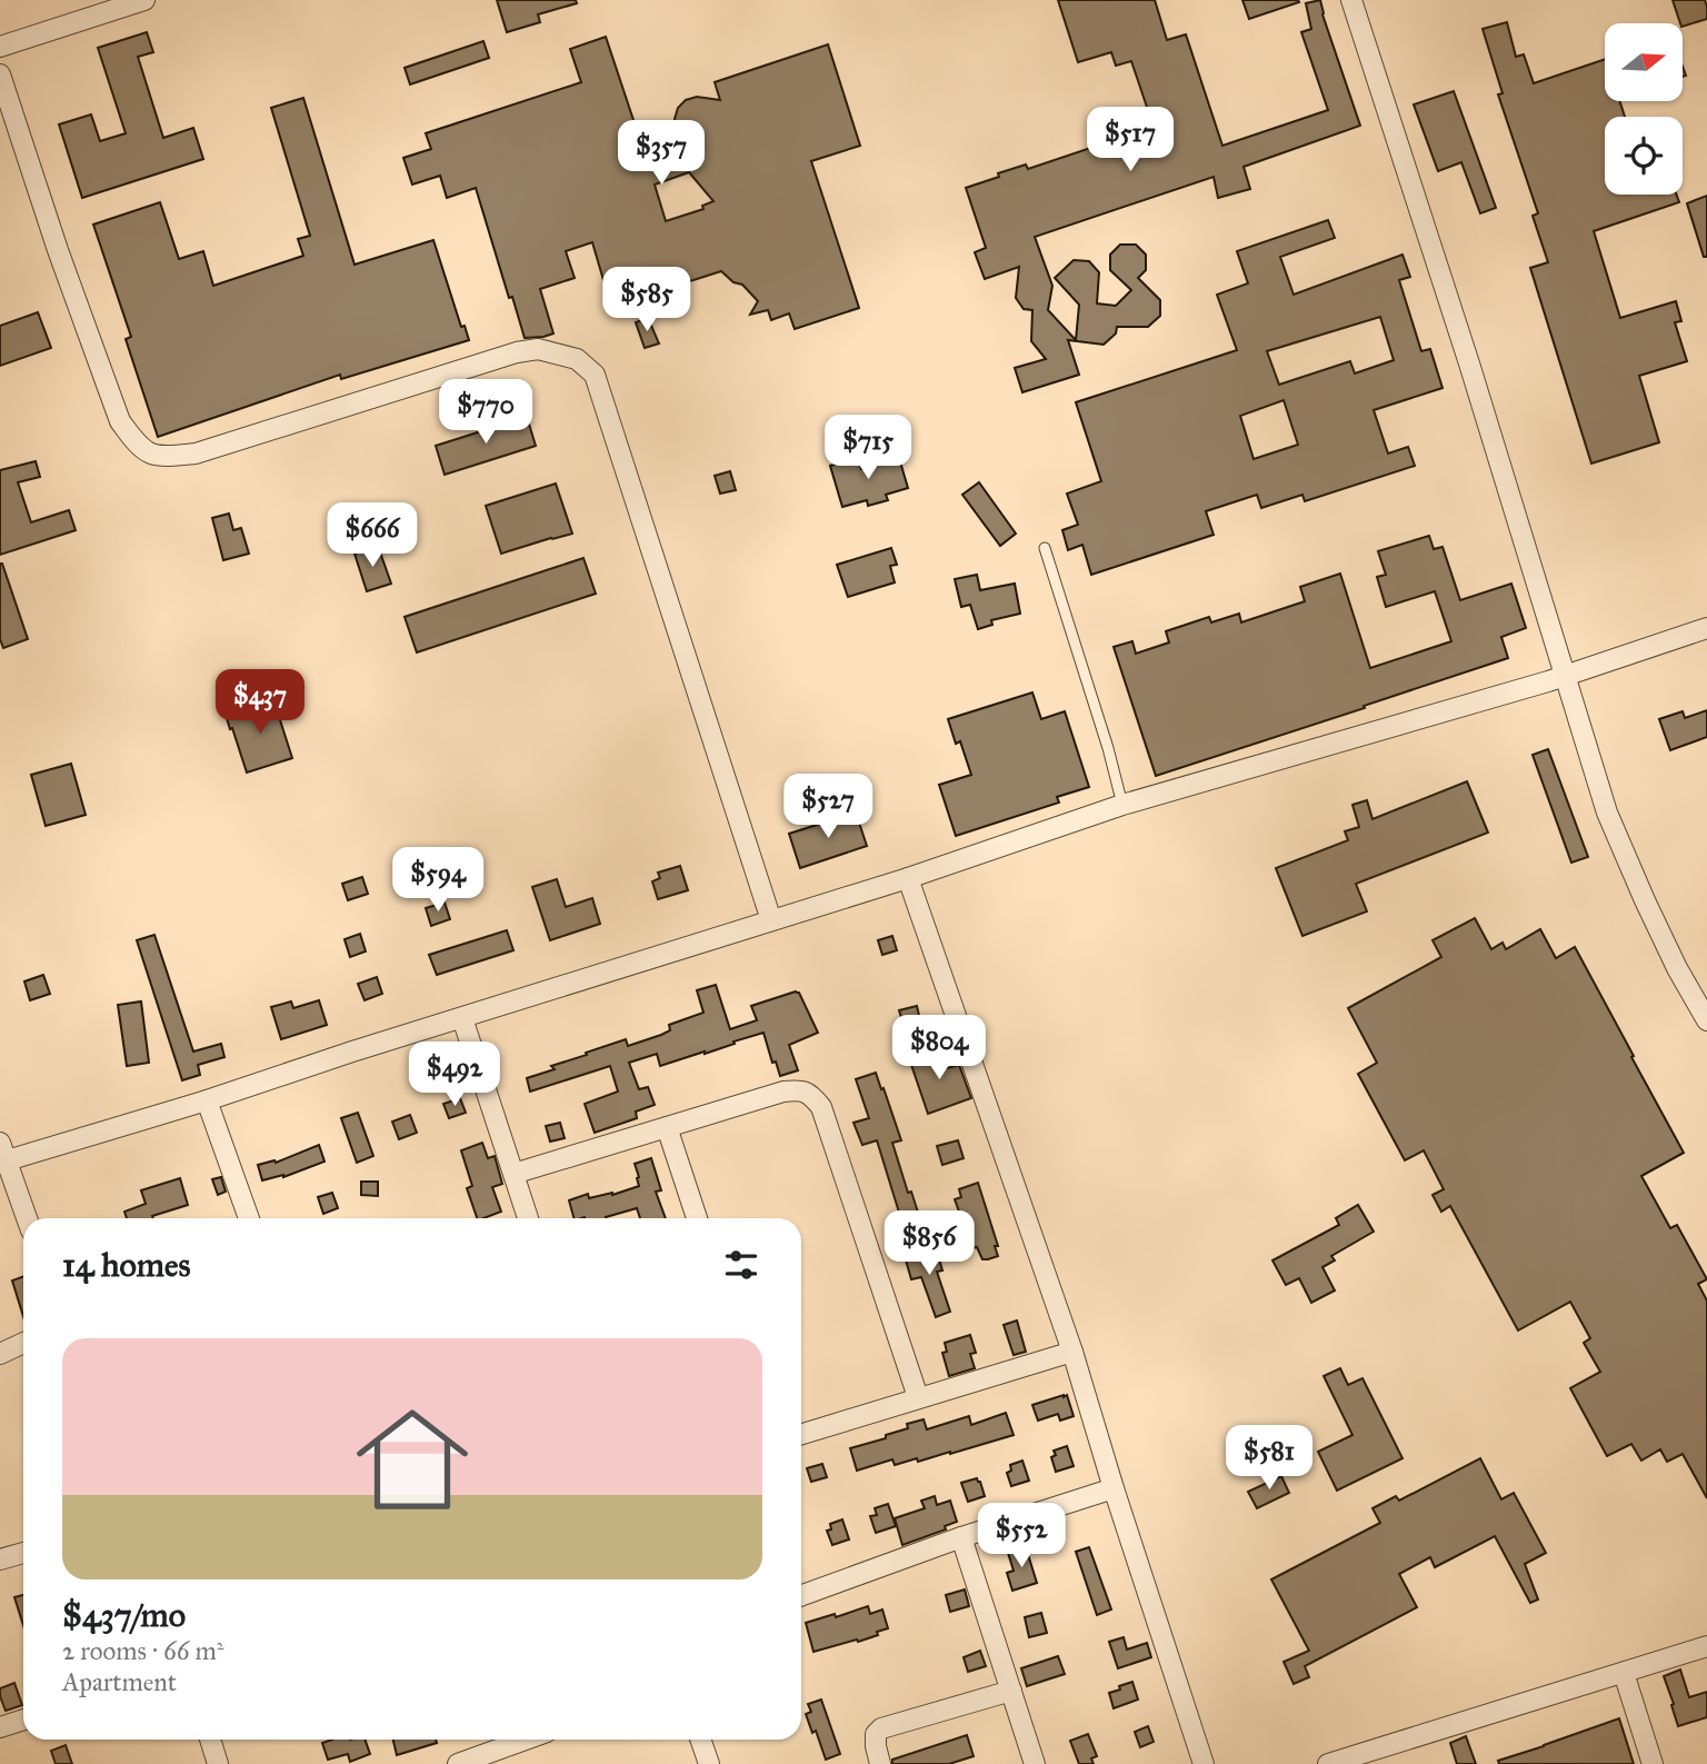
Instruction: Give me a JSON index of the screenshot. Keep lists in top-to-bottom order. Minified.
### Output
{"north":"right","page":{"price":["$517","$357","$585","$770","$715","$666","$437","$527","$594","$804","$492","$856","$581","$552"],"heading":"14 homes","list":[{"name":"$437/mo","note":"2 rooms · 66 m² · Apartment"}]}}
